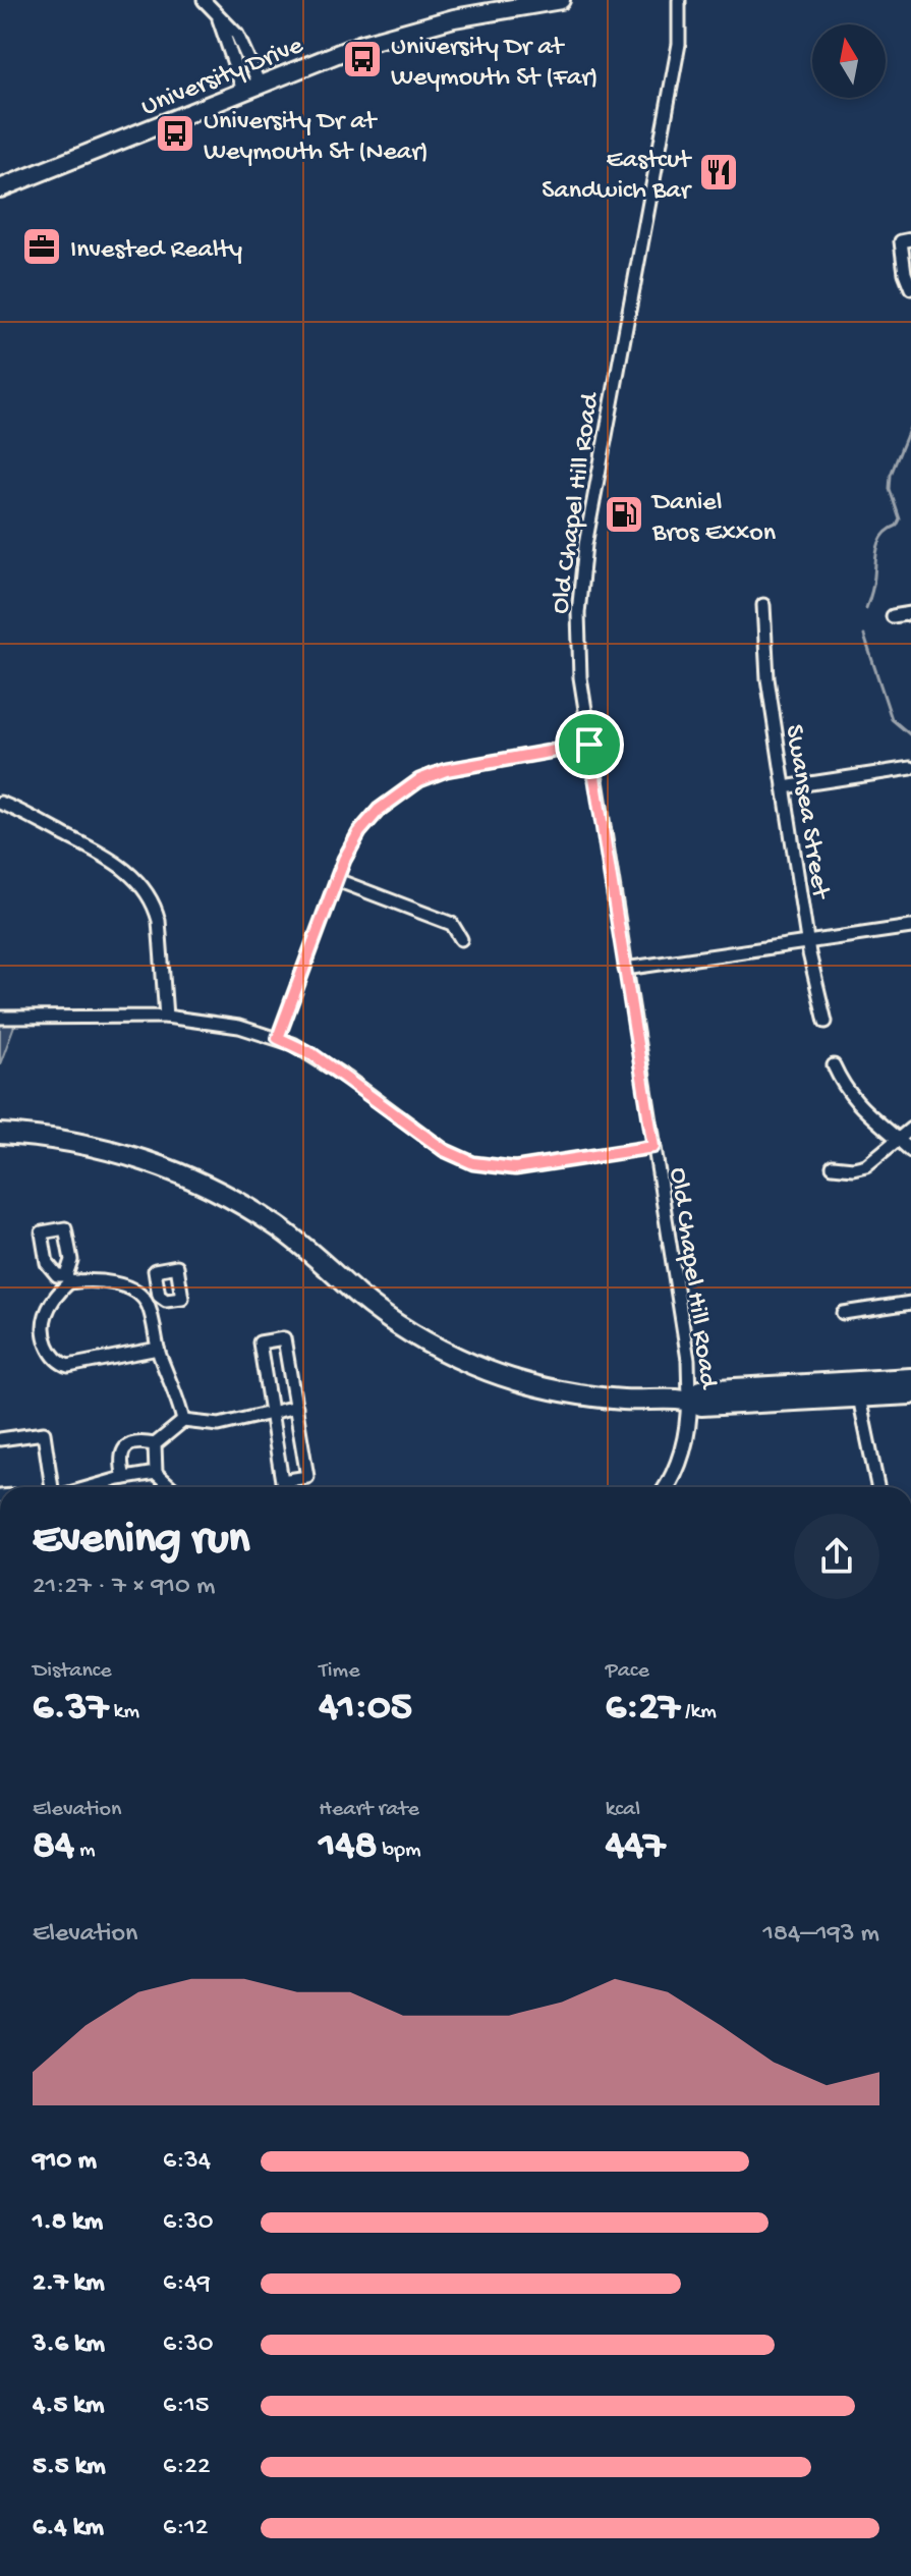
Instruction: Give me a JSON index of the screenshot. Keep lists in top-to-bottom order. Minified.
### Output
{"streets":{"main road":["University Drive"],"street":["Old Chapel Hill Road","Swansea Street"]},"places":{"bus stop":["University Dr at Weymouth St (Far)","University Dr at Weymouth St (Near)"],"restaurant":["Eastcut Sandwich Bar"],"office":["Invested Realty"],"fuel station":["Daniel Bros Exxon"]},"north":"top","page":{"heading":["Evening run","21:27 · 7 × 910 m"],"stats":[["Distance","6.37 km"],["Time","41:05"],["Pace","6:27 /km"],["Elevation","84 m"],["Heart rate","148 bpm"],["kcal","447"]],"chart":["Elevation","184–193 m"],"list":[{"name":"910 m","note":"6:34"},{"name":"1.8 km","note":"6:30"},{"name":"2.7 km","note":"6:49"},{"name":"3.6 km","note":"6:30"},{"name":"4.5 km","note":"6:15"},{"name":"5.5 km","note":"6:22"},{"name":"6.4 km","note":"6:12"}]}}
